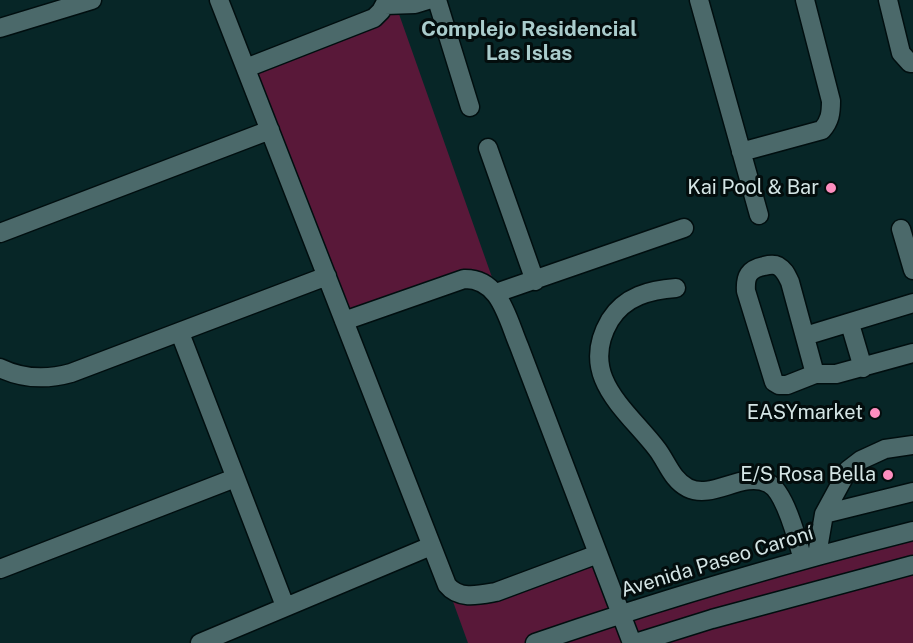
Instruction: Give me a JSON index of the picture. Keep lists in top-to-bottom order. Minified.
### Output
{"streets":{"street":["Avenida Paseo Caroní"]},"districts":["Complejo Residencial Las Islas"],"places":["Kai Pool & Bar","EASYmarket","E/S Rosa Bella"]}
